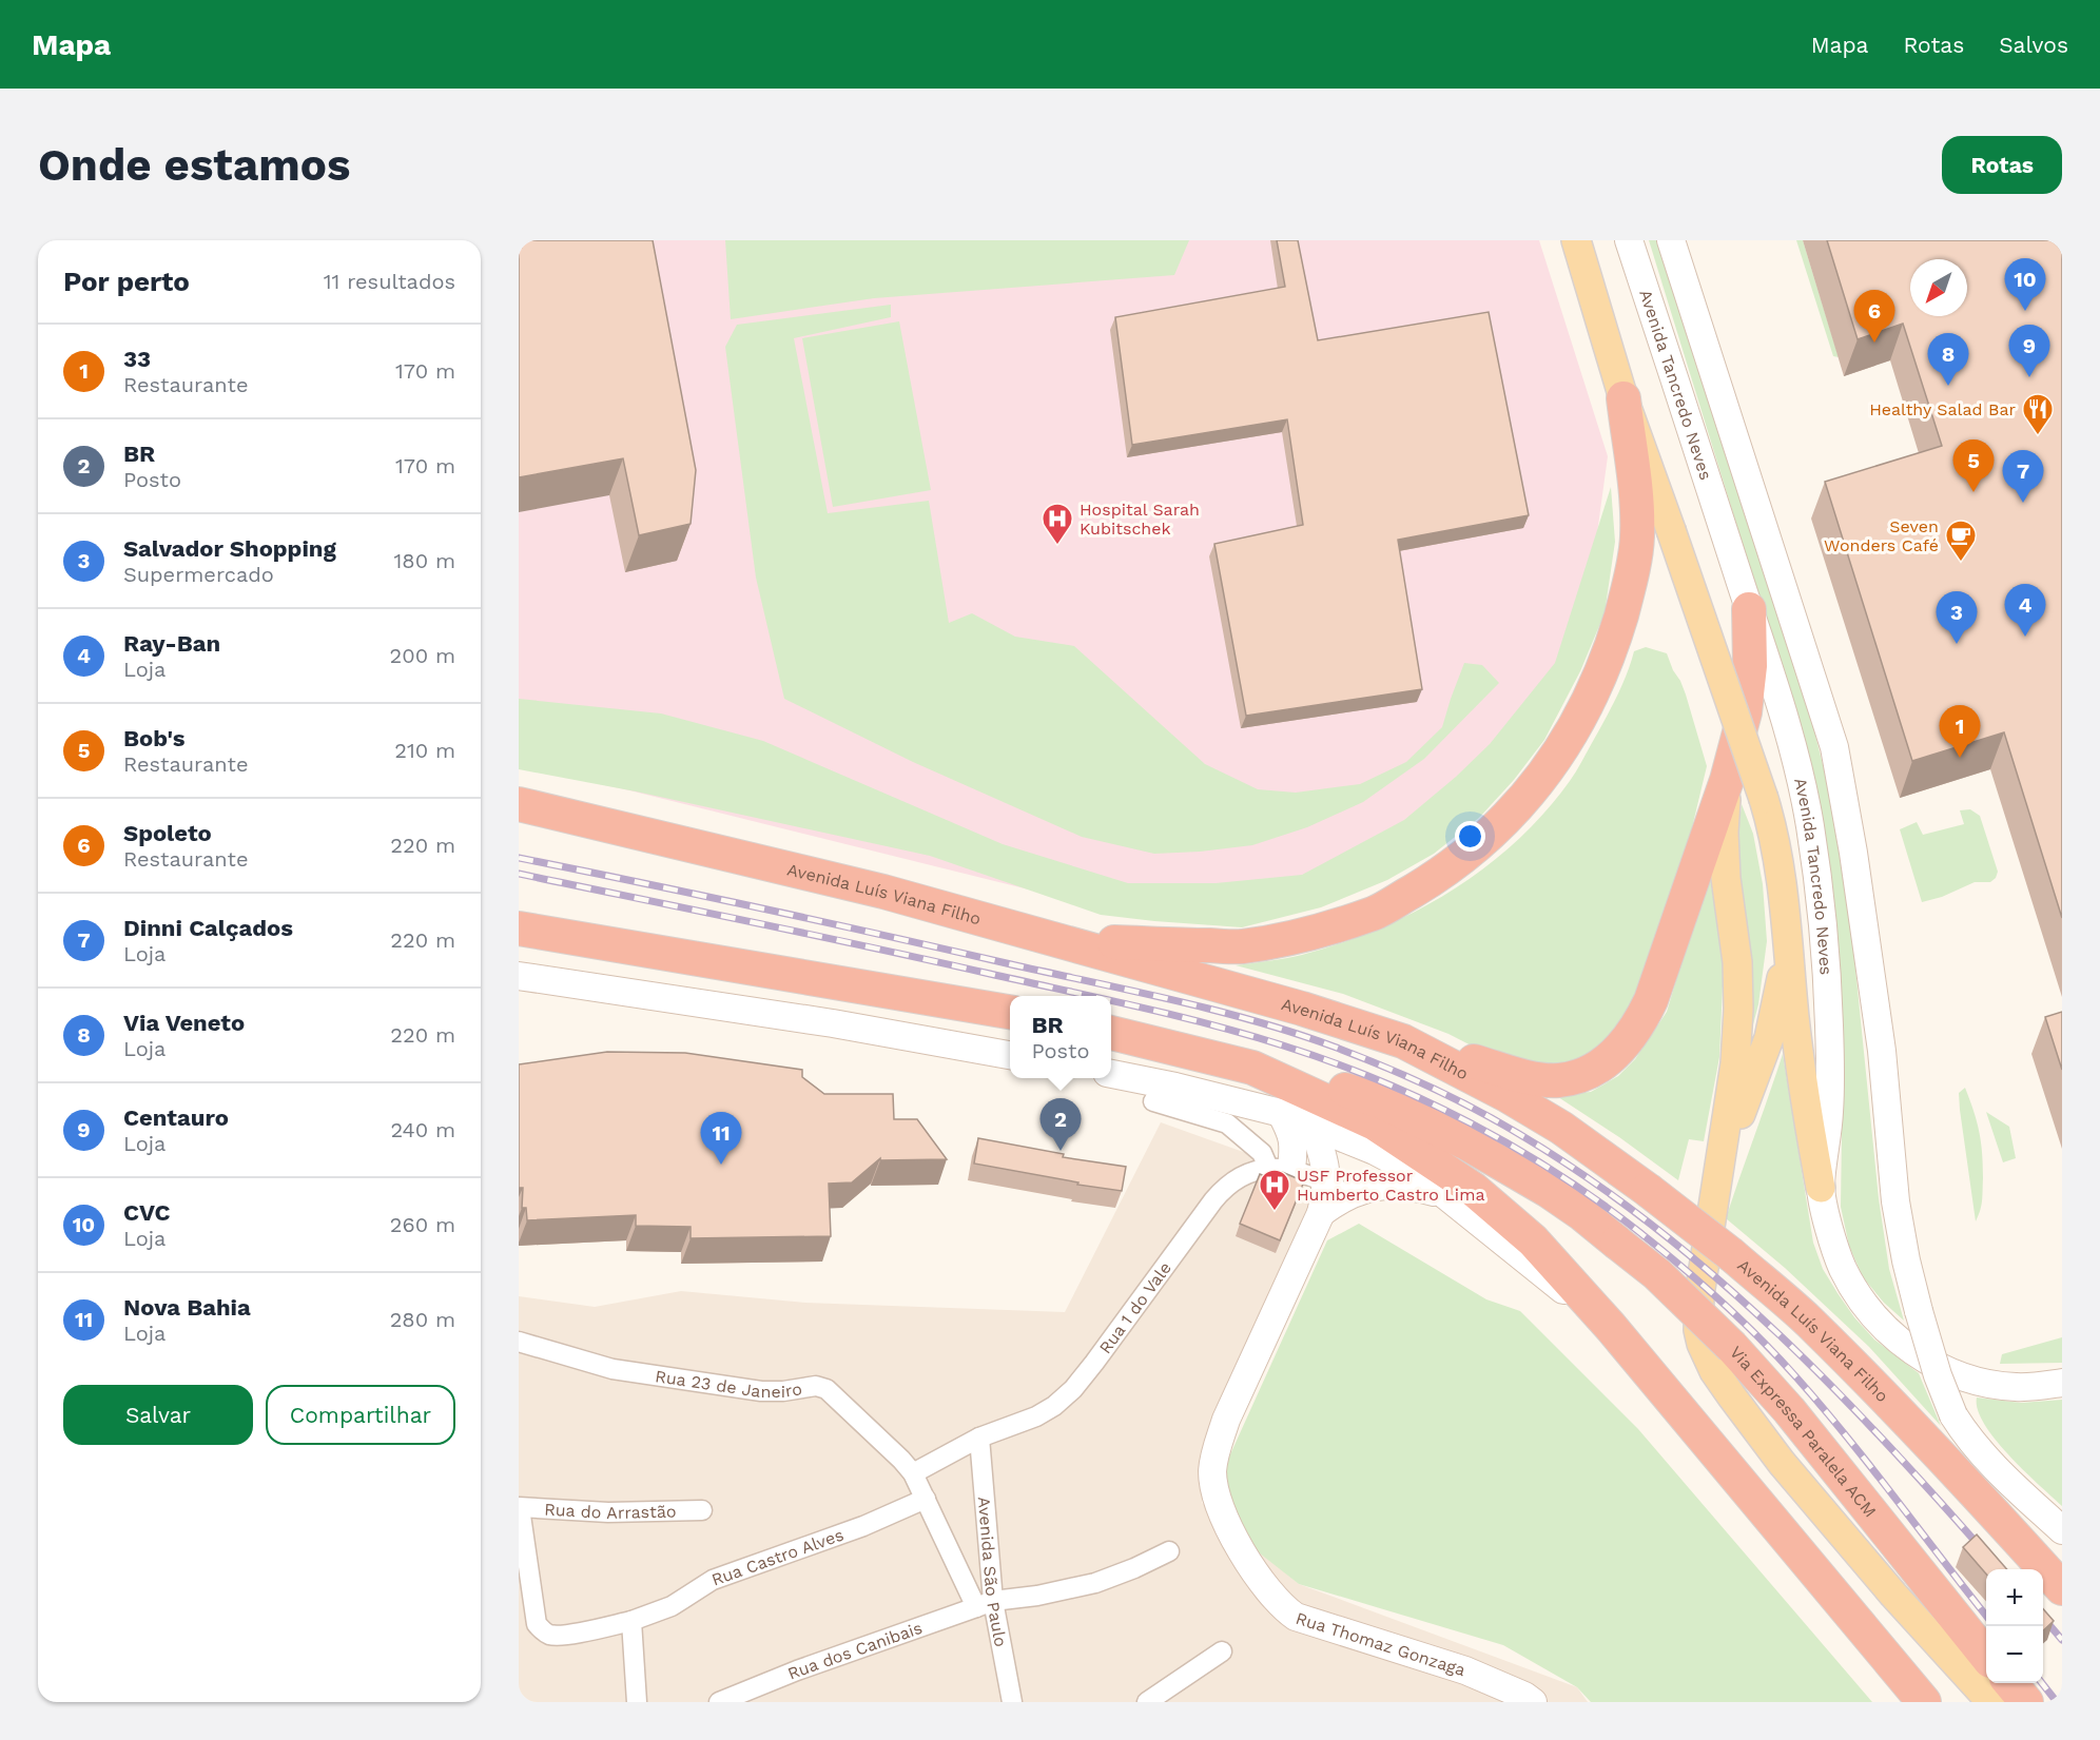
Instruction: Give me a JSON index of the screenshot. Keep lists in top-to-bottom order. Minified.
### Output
{"streets":{"highway":["Avenida Luís Viana Filho","Via Expressa Paralela ACM"],"main road":["Avenida Tancredo Neves"],"street":["Rua 1 do Vale","Rua 23 de Janeiro","Rua do Arrastão","Rua Castro Alves","Avenida São Paulo","Rua Thomaz Gonzaga","Rua dos Canibais"]},"crossings":[["Rua 1 do Vale","Rua 23 de Janeiro"],["Rua 1 do Vale","Avenida São Paulo"],["Rua 23 de Janeiro","Rua Castro Alves"],["Rua 23 de Janeiro","Avenida São Paulo"],["Rua 23 de Janeiro","Rua dos Canibais"],["Rua do Arrastão","Rua Castro Alves"],["Avenida São Paulo","Rua dos Canibais"]],"places":{"restaurant":["Healthy Salad Bar"],"hospital":["Hospital Sarah Kubitschek","USF Professor Humberto Castro Lima"],"cafe":["Seven Wonders Café"]},"north":"bottom left","page":{"header":"Mapa","nav":["Mapa","Rotas","Salvos"],"buttons":["Rotas",["Salvar","Compartilhar"]],"title":"Onde estamos","heading":["Por perto","11 resultados"],"pins":["10","6","9","8","5","7","4","3","1","2","11"],"list":[{"mark":"1","name":"33","note":"Restaurante","value":"170 m"},{"mark":"2","name":"BR","note":"Posto","value":"170 m"},{"mark":"3","name":"Salvador Shopping","note":"Supermercado","value":"180 m"},{"mark":"4","name":"Ray-Ban","note":"Loja","value":"200 m"},{"mark":"5","name":"Bob's","note":"Restaurante","value":"210 m"},{"mark":"6","name":"Spoleto","note":"Restaurante","value":"220 m"},{"mark":"7","name":"Dinni Calçados","note":"Loja","value":"220 m"},{"mark":"8","name":"Via Veneto","note":"Loja","value":"220 m"},{"mark":"9","name":"Centauro","note":"Loja","value":"240 m"},{"mark":"10","name":"CVC","note":"Loja","value":"260 m"},{"mark":"11","name":"Nova Bahia","note":"Loja","value":"280 m"}],"popup":["BR","Posto"],"map_buttons":["+","−"]}}
